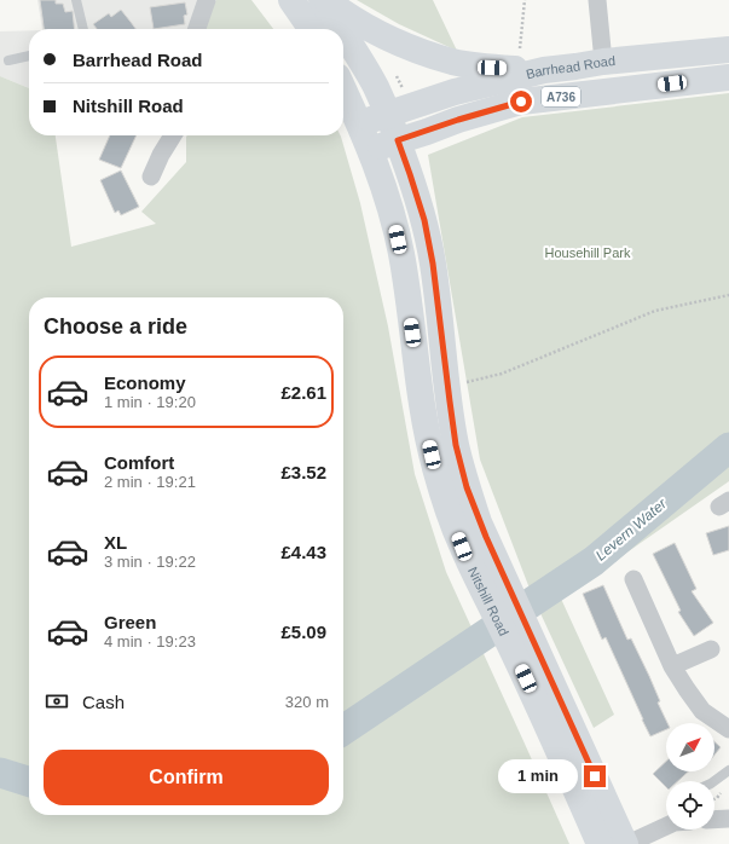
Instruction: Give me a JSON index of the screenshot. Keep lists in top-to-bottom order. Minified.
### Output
{"streets":{"main road":["Barrhead Road","A736","Nitshill Road"]},"crossings":[["Barrhead Road","A736"],["Barrhead Road","Nitshill Road"]],"water":["Levern Water"],"parks":["Househill Park"],"north":"top right","page":{"banner":["Barrhead Road","Nitshill Road"],"heading":"Choose a ride","list":[{"name":"Economy","note":"1 min · 19:20","value":"£2.61"},{"name":"Comfort","note":"2 min · 19:21","value":"£3.52"},{"name":"XL","note":"3 min · 19:22","value":"£4.43"},{"name":"Green","note":"4 min · 19:23","value":"£5.09"}],"pay":["Cash","320 m"],"buttons":"Confirm","bubble":"1 min"}}
